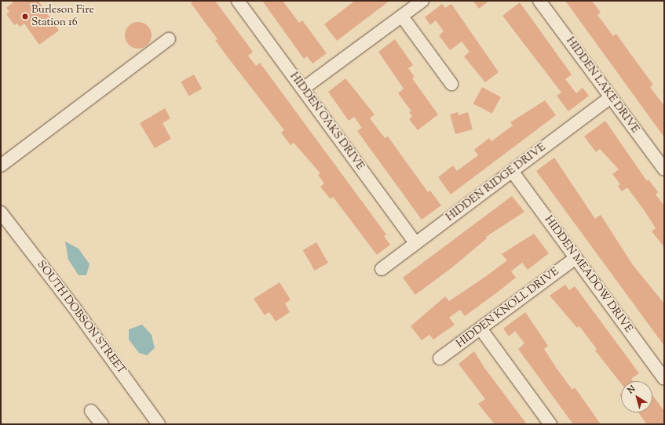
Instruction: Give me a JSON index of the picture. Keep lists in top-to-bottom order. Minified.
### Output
{"streets":{"street":["HIDDEN LAKE DRIVE","HIDDEN OAKS DRIVE","HIDDEN RIDGE DRIVE","HIDDEN MEADOW DRIVE","HIDDEN KNOLL DRIVE","SOUTH DOBSON STREET"]},"crossings":[["HIDDEN LAKE DRIVE","HIDDEN RIDGE DRIVE"],["HIDDEN OAKS DRIVE","HIDDEN RIDGE DRIVE"],["HIDDEN RIDGE DRIVE","HIDDEN MEADOW DRIVE"],["HIDDEN MEADOW DRIVE","HIDDEN KNOLL DRIVE"]],"places":["Burleson Fire Station 16"],"north":"top left"}
